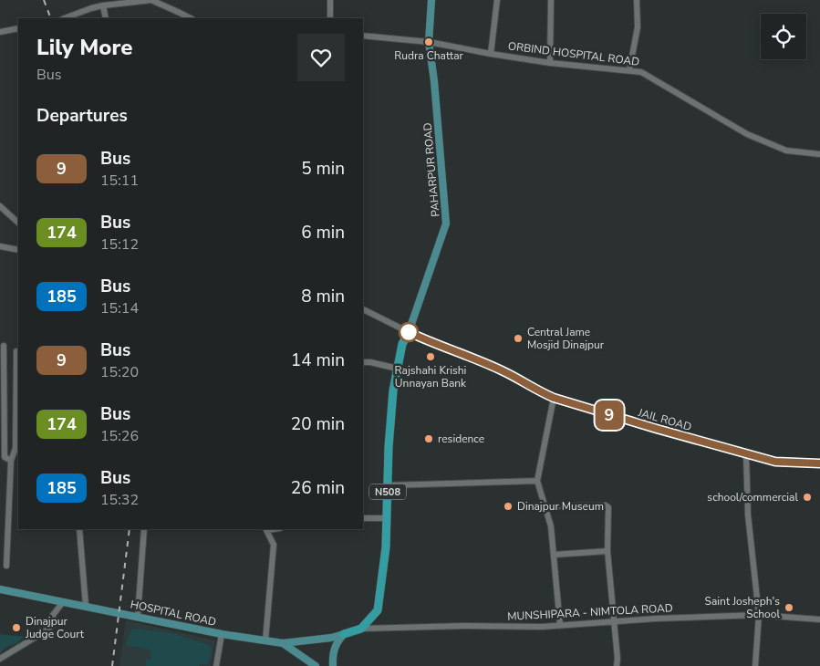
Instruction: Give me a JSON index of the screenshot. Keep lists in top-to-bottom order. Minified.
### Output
{"streets":{"highway":["JAIL ROAD","N508"],"main road":["PAHARPUR ROAD","HOSPITAL ROAD"],"street":["ORBIND HOSPITAL ROAD","MUNSHIPARA - NIMTOLA ROAD"]},"crossings":[["ORBIND HOSPITAL ROAD","PAHARPUR ROAD"],["PAHARPUR ROAD","JAIL ROAD"],["PAHARPUR ROAD","N508"],["JAIL ROAD","N508"],["N508","MUNSHIPARA - NIMTOLA ROAD"],["N508","HOSPITAL ROAD"]],"places":["Rudra Chattar","Central Jame Mosjid Dinajpur","Rajshahi Krishi Unnayan Bank","residence","school/commercial","Dinajpur Museum","Saint Josheph's School","Dinajpur Judge Court"],"lines":["bus line 9"],"page":{"on_map":"9","heading":[["Lily More","Bus"],"Departures"],"list":[{"mark":"9","name":"Bus","note":"15:11","value":"5 min"},{"mark":"174","name":"Bus","note":"15:12","value":"6 min"},{"mark":"185","name":"Bus","note":"15:14","value":"8 min"},{"mark":"9","name":"Bus","note":"15:20","value":"14 min"},{"mark":"174","name":"Bus","note":"15:26","value":"20 min"},{"mark":"185","name":"Bus","note":"15:32","value":"26 min"}]}}
